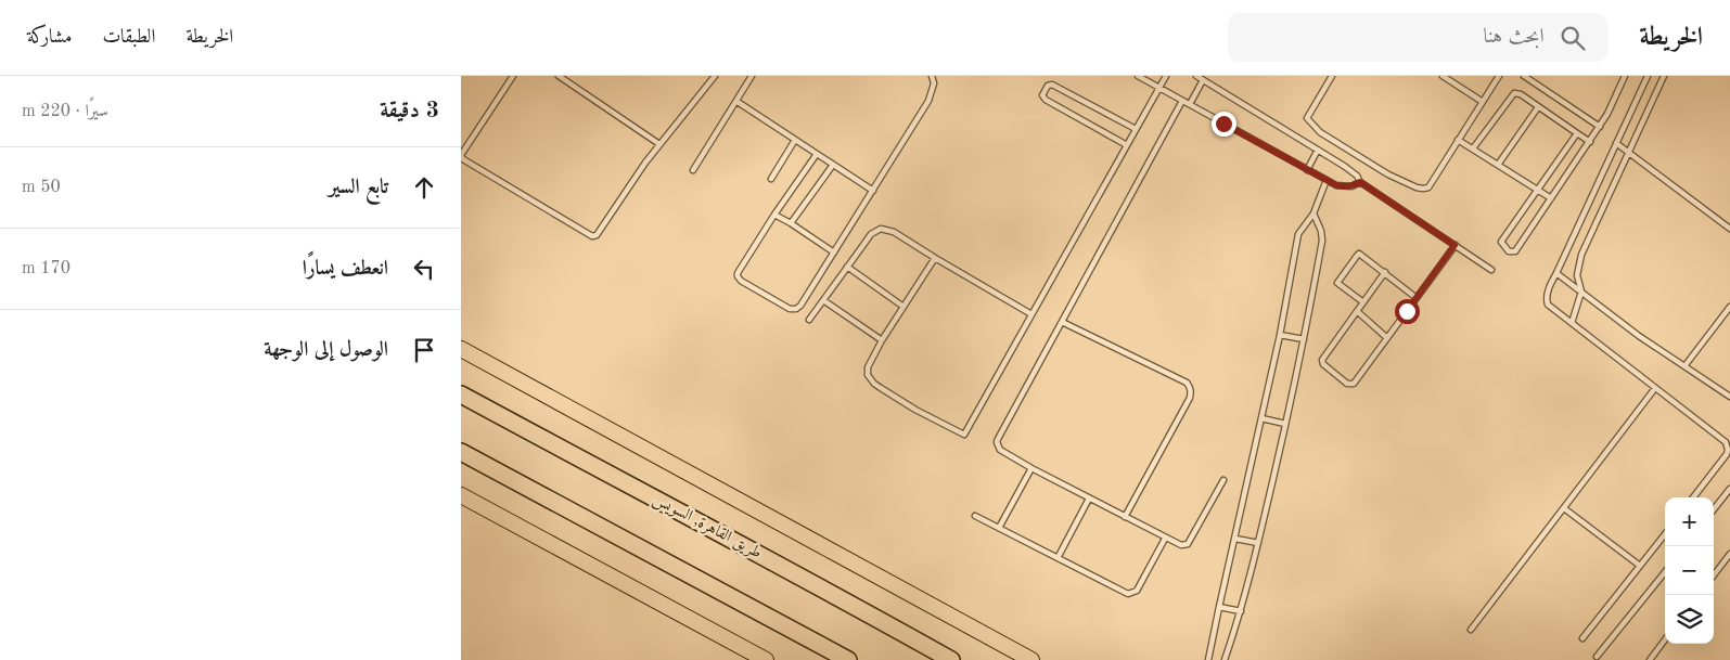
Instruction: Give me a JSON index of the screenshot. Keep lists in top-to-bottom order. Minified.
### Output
{"streets":{"highway":["طريق القاهرة, السويس"]},"page":{"header":"الخريطة","search":"ابحث هنا","nav":["الخريطة","الطبقات","مشاركة"],"heading":["3 دقيقة","سيرًا · 220 m"],"list":[["تابع السير","50 m"],["انعطف يسارًا","170 m"],"الوصول إلى الوجهة"],"map_buttons":["+","−"]}}
